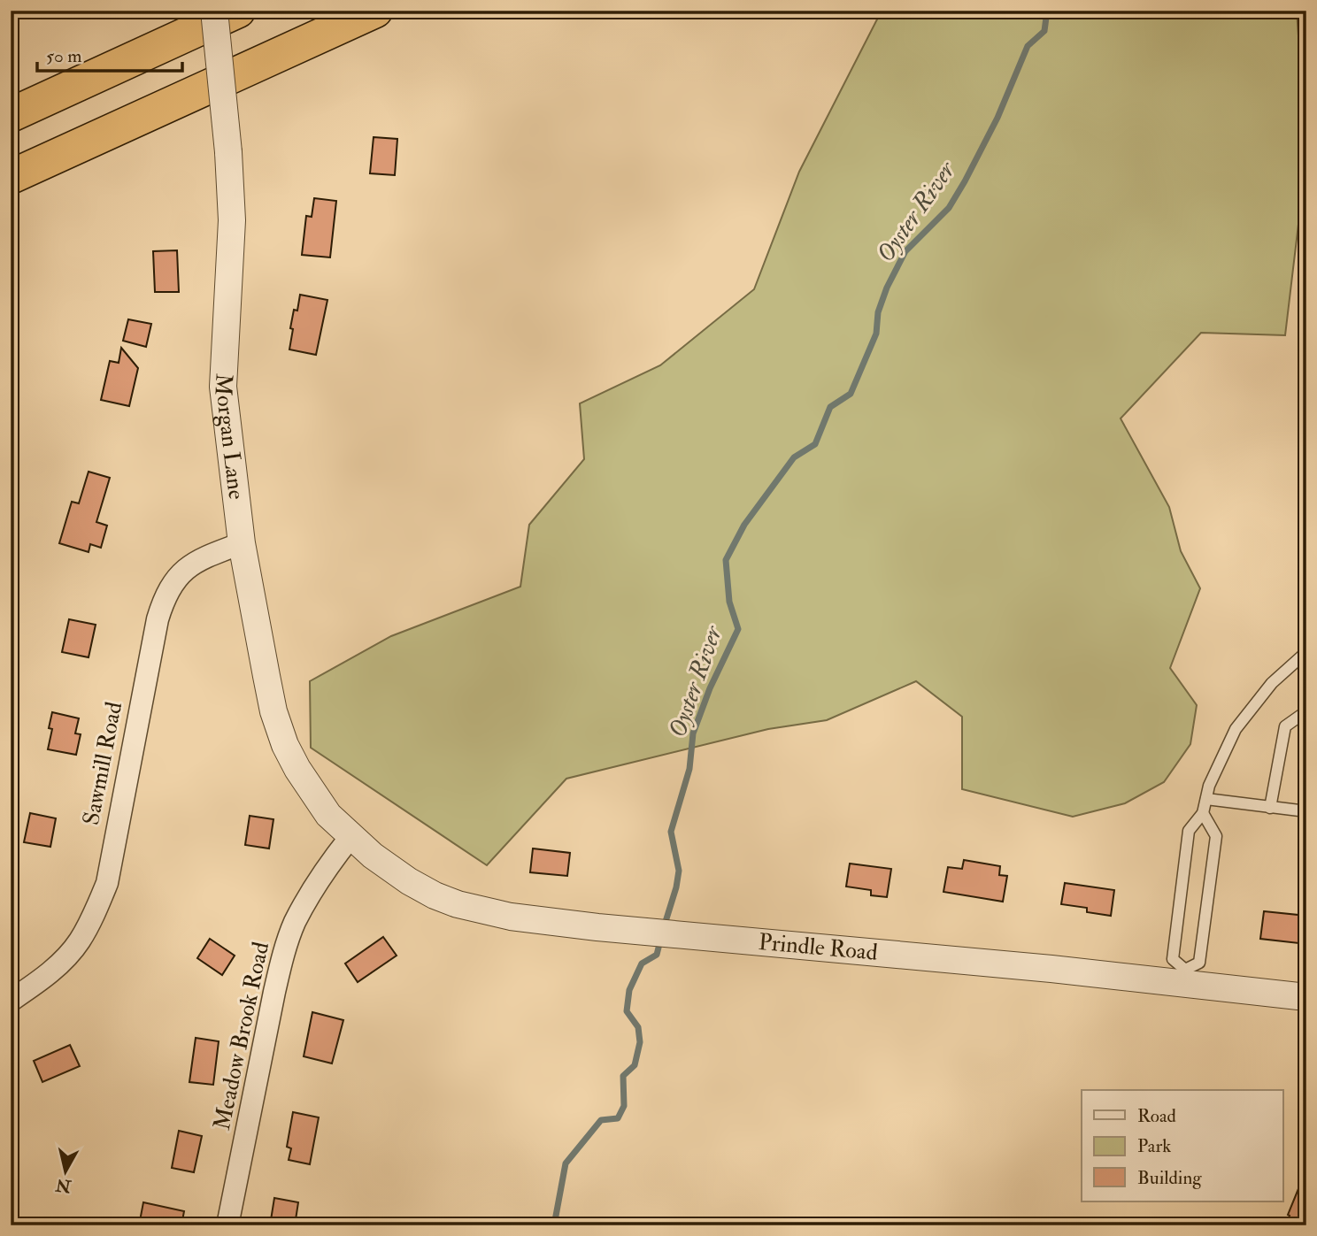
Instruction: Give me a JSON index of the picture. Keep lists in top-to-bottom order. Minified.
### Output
{"streets":{"street":["Morgan Lane","Sawmill Road","Prindle Road","Meadow Brook Road"]},"crossings":[["Morgan Lane","Sawmill Road"],["Morgan Lane","Prindle Road"],["Morgan Lane","Meadow Brook Road"],["Prindle Road","Meadow Brook Road"]],"water":["Oyster River"],"legend":["Road","Park","Building"],"scale_bar":"50 m","north":"bottom"}
